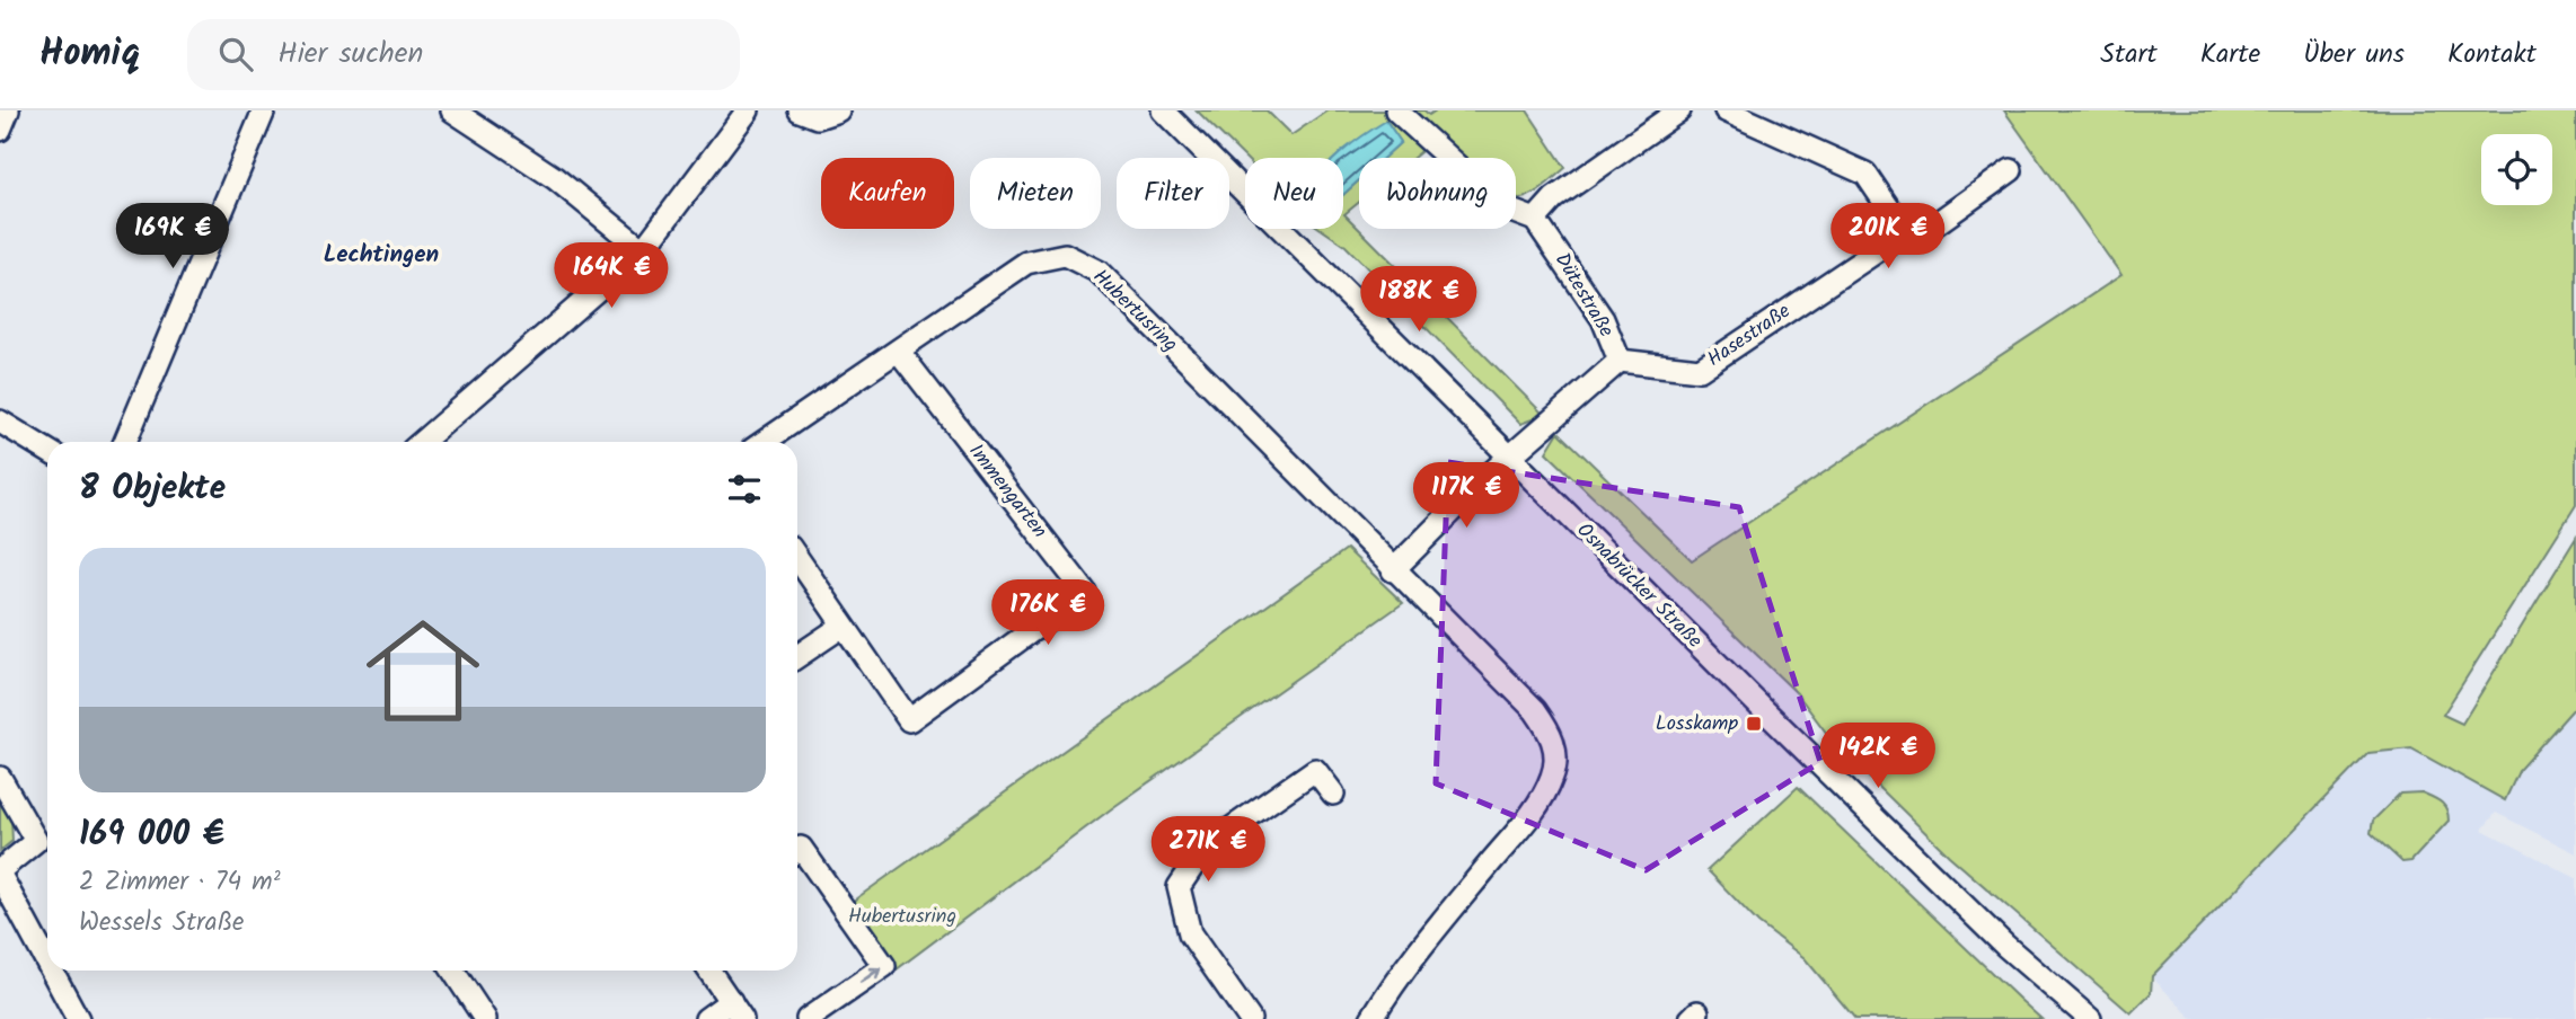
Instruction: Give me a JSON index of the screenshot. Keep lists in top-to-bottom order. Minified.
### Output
{"streets":{"street":["Dütestraße","Hubertusring","Hasestraße","Immengarten","Osnabrücker Straße"]},"crossings":[["Dütestraße","Hasestraße"],["Dütestraße","Osnabrücker Straße"],["Hubertusring","Immengarten"]],"districts":["Lechtingen"],"parks":["Hubertusring"],"places":{"transit":["Losskamp"]},"page":{"header":"Homiq","search":"Hier suchen","nav":["Start","Karte","Über uns","Kontakt"],"chip":["Kaufen","Mieten","Filter","Neu","Wohnung"],"price":["169K €","201K €","164K €","188K €","117K €","176K €","142K €","271K €"],"heading":"8 Objekte","list":[{"name":"169 000 €","note":"2 Zimmer · 74 m² · Wessels Straße"}]}}
